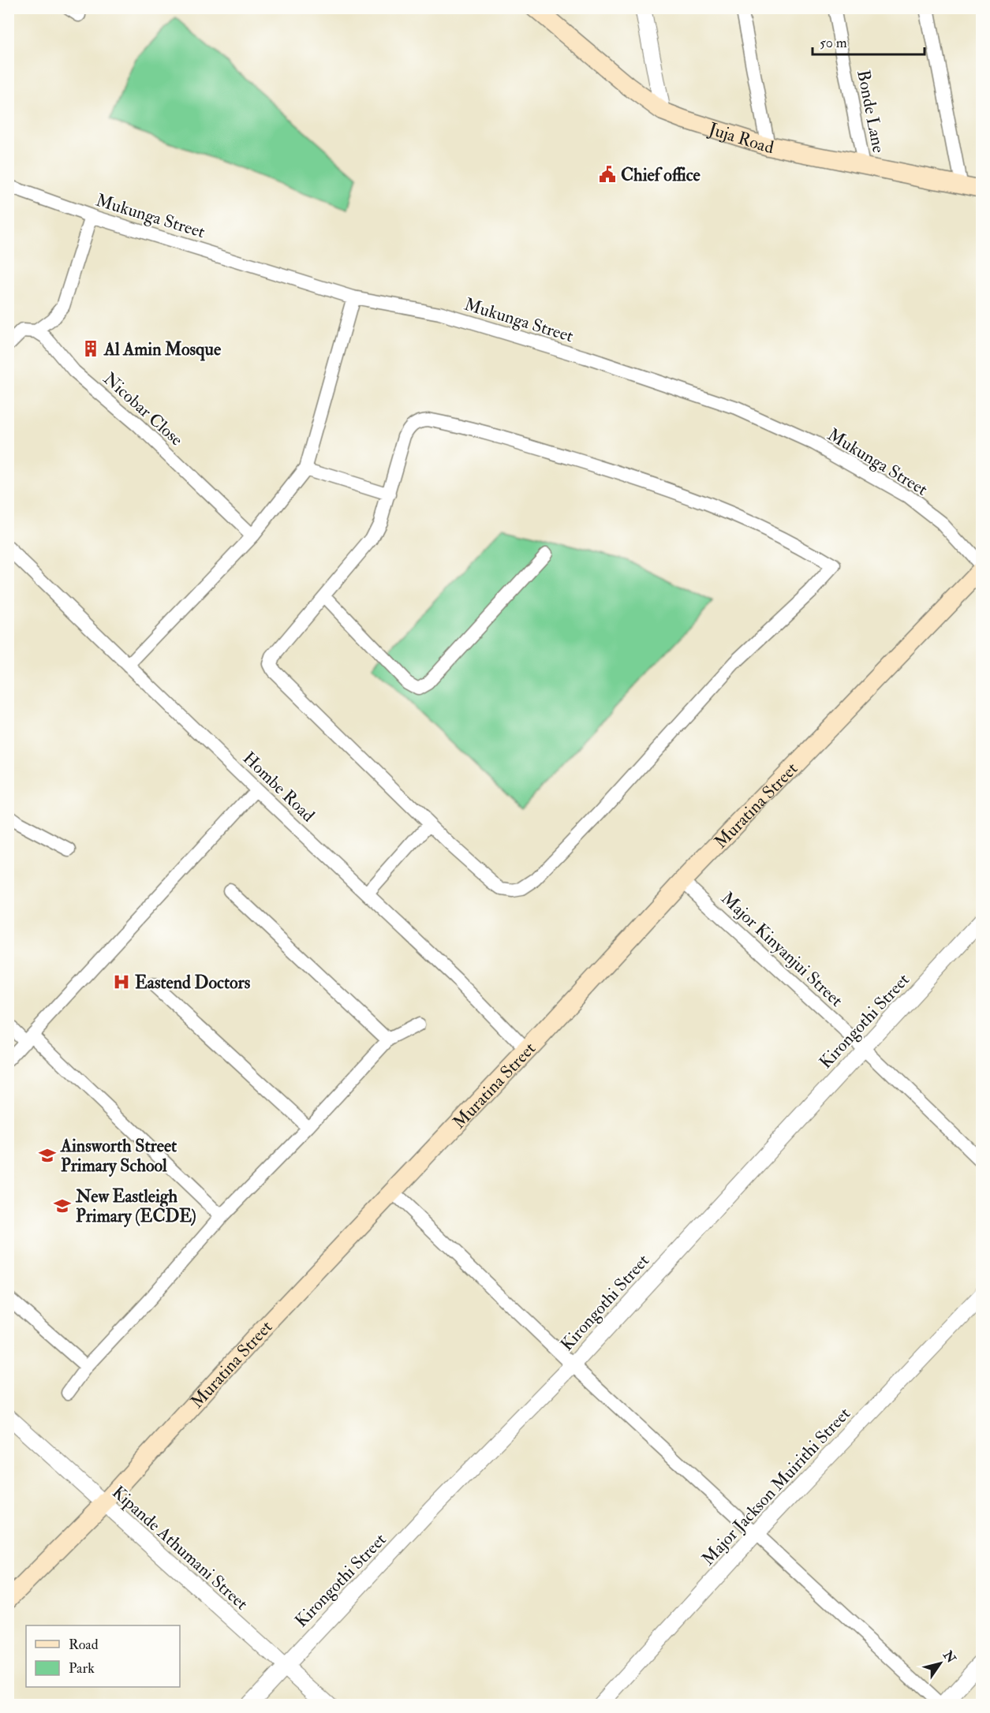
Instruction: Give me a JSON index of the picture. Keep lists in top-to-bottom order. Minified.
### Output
{"streets":{"main road":["Juja Road","Muratina Street"],"street":["Bonde Lane","Mukunga Street","Nicobar Close","Hombe Road","Major Kinyanjui Street","Kirongothi Street","Major Jackson Muirithi Street","Kipande Athumani Street"]},"crossings":[["Bonde Lane","Juja Road"],["Hombe Road","Muratina Street"],["Muratina Street","Major Kinyanjui Street"],["Muratina Street","Kipande Athumani Street"],["Major Kinyanjui Street","Kirongothi Street"],["Kirongothi Street","Kipande Athumani Street"]],"places":{"public building":["Chief office"],"building":["Al Amin Mosque"],"hospital":["Eastend Doctors"],"school or university":["Ainsworth Street Primary School","New Eastleigh Primary (ECDE)"]},"legend":["Road","Park"],"scale_bar":"50 m","north":"top right"}
